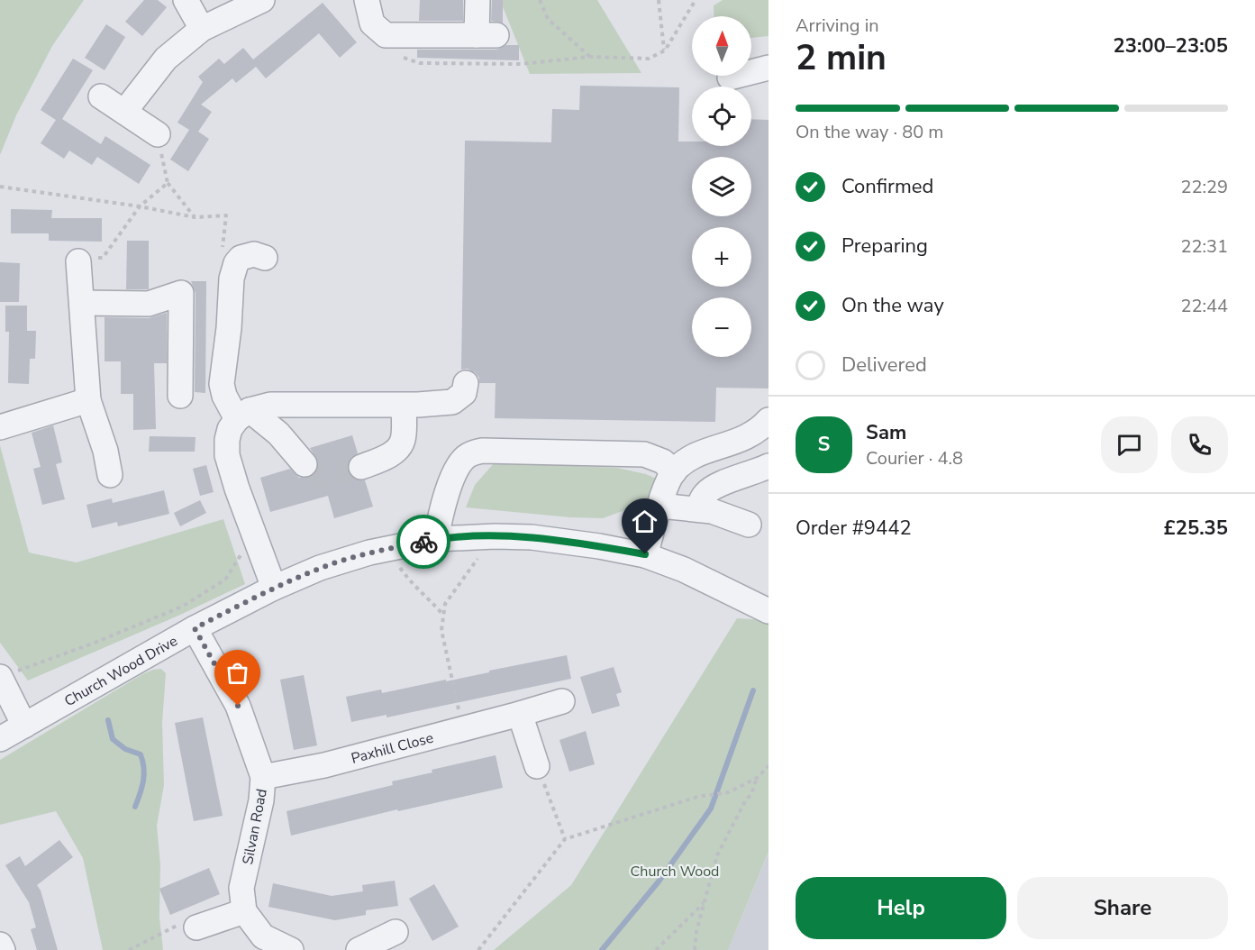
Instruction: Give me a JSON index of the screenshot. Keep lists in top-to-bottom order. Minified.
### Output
{"streets":{"street":["Church Wood Drive","Paxhill Close","Silvan Road"]},"crossings":[["Church Wood Drive","Silvan Road"],["Paxhill Close","Silvan Road"]],"parks":["Church Wood"],"north":"top","page":{"heading":["2 min","Arriving in","23:00–23:05"],"panel":["Sam","Courier · 4.8","Order #9442","£25.35"],"map_buttons":["+","−"],"bar":"On the way · 80 m","list":[["Confirmed","22:29"],["Preparing","22:31"],["On the way","22:44"],"Delivered"],"round":"S","buttons":["Help","Share"]}}
